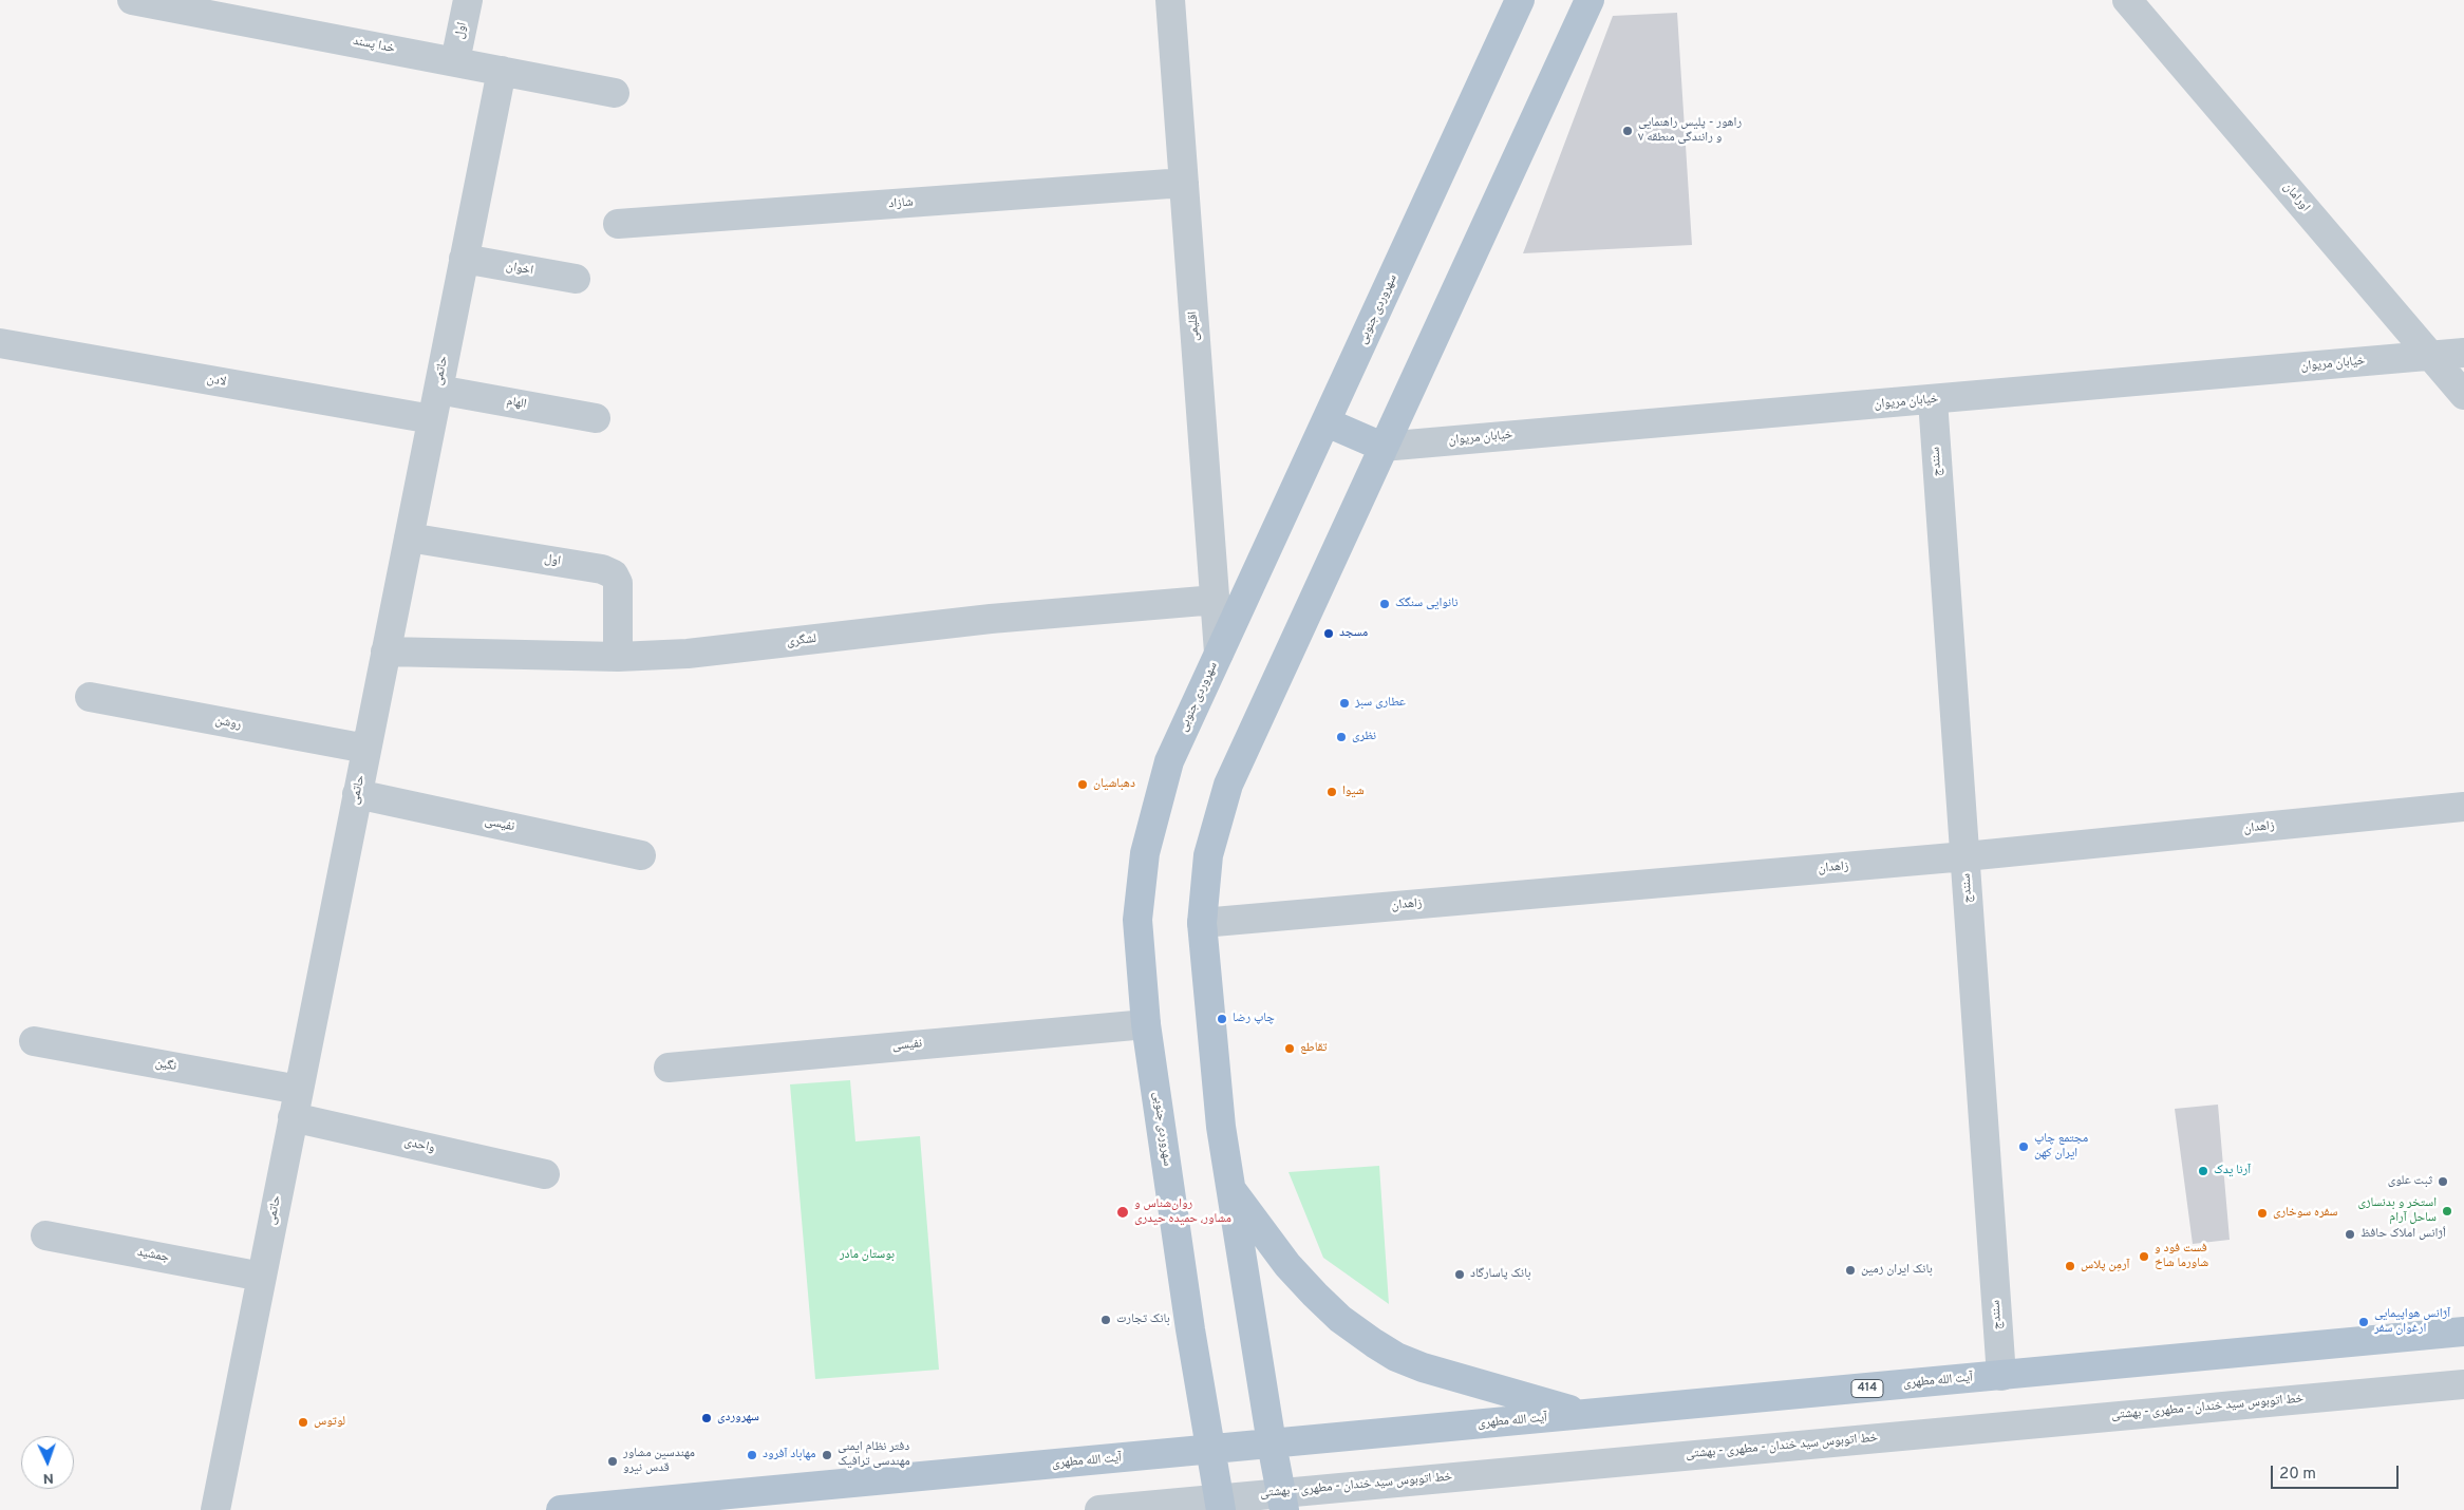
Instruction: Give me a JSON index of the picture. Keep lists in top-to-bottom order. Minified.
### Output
{"streets":{"main road":["سهروردی جنوبی","آیت الله مطهری","414"],"street":["اول","خدا پسند","اورامان","شازاد","اخوان","اقلیمی","خیابان مریوان","حاتمی","لادن","الهام","سنندج","لشگری","روشن","نفیسی","زاهدان","نگین","واحدی","جمشید","خط اتوبوس سید خندان - مطهری - بهشتی"]},"crossings":[["اول","خدا پسند"],["اول","حاتمی"],["اول","لشگری"],["خدا پسند","حاتمی"],["اورامان","خیابان مریوان"],["شازاد","اقلیمی"],["اخوان","حاتمی"],["سهروردی جنوبی","اقلیمی"],["سهروردی جنوبی","نفیسی"],["سهروردی جنوبی","آیت الله مطهری"],["سهروردی جنوبی","خط اتوبوس سید خندان - مطهری - بهشتی"],["اقلیمی","لشگری"],["خیابان مریوان","سنندج"],["حاتمی","لادن"],["حاتمی","الهام"],["حاتمی","لشگری"],["حاتمی","روشن"],["حاتمی","نفیسی"],["حاتمی","نگین"],["حاتمی","واحدی"],["حاتمی","جمشید"],["سنندج","زاهدان"],["سنندج","آیت الله مطهری"],["نگین","واحدی"]],"parks":["بوستان مادر"],"places":["راهور - پلیس راهنمایی و رانندگی منطقه ۷","نانوایی سنگک","مسجد","عطاری سبز","نظری","دهباشیان","شیوا","چاپ رضا","تقاطع","مجتمع چاپ ایران کهن","آرنا یدک","ثبت علوی","استخر و بدنسازی ساحل آرام","روان‌شناس و مشاور، حمیده حیدری","سفره سوخاری","أژانس املاک حافظ","فست فود و شاورما شاخ","آرمِن پلاس","بانک ایران زمین","بانک پاسارگاد","بانک تجارت","آژانس هواپیمایی ارغوان سفر","سهروردی","لوتوس","مهاباد آفرود","دفتر نظام ایمنی مهندسی ترافیک","مهندسین مشاور قدس نیرو"],"scale_bar":"20 m","north":"bottom"}
